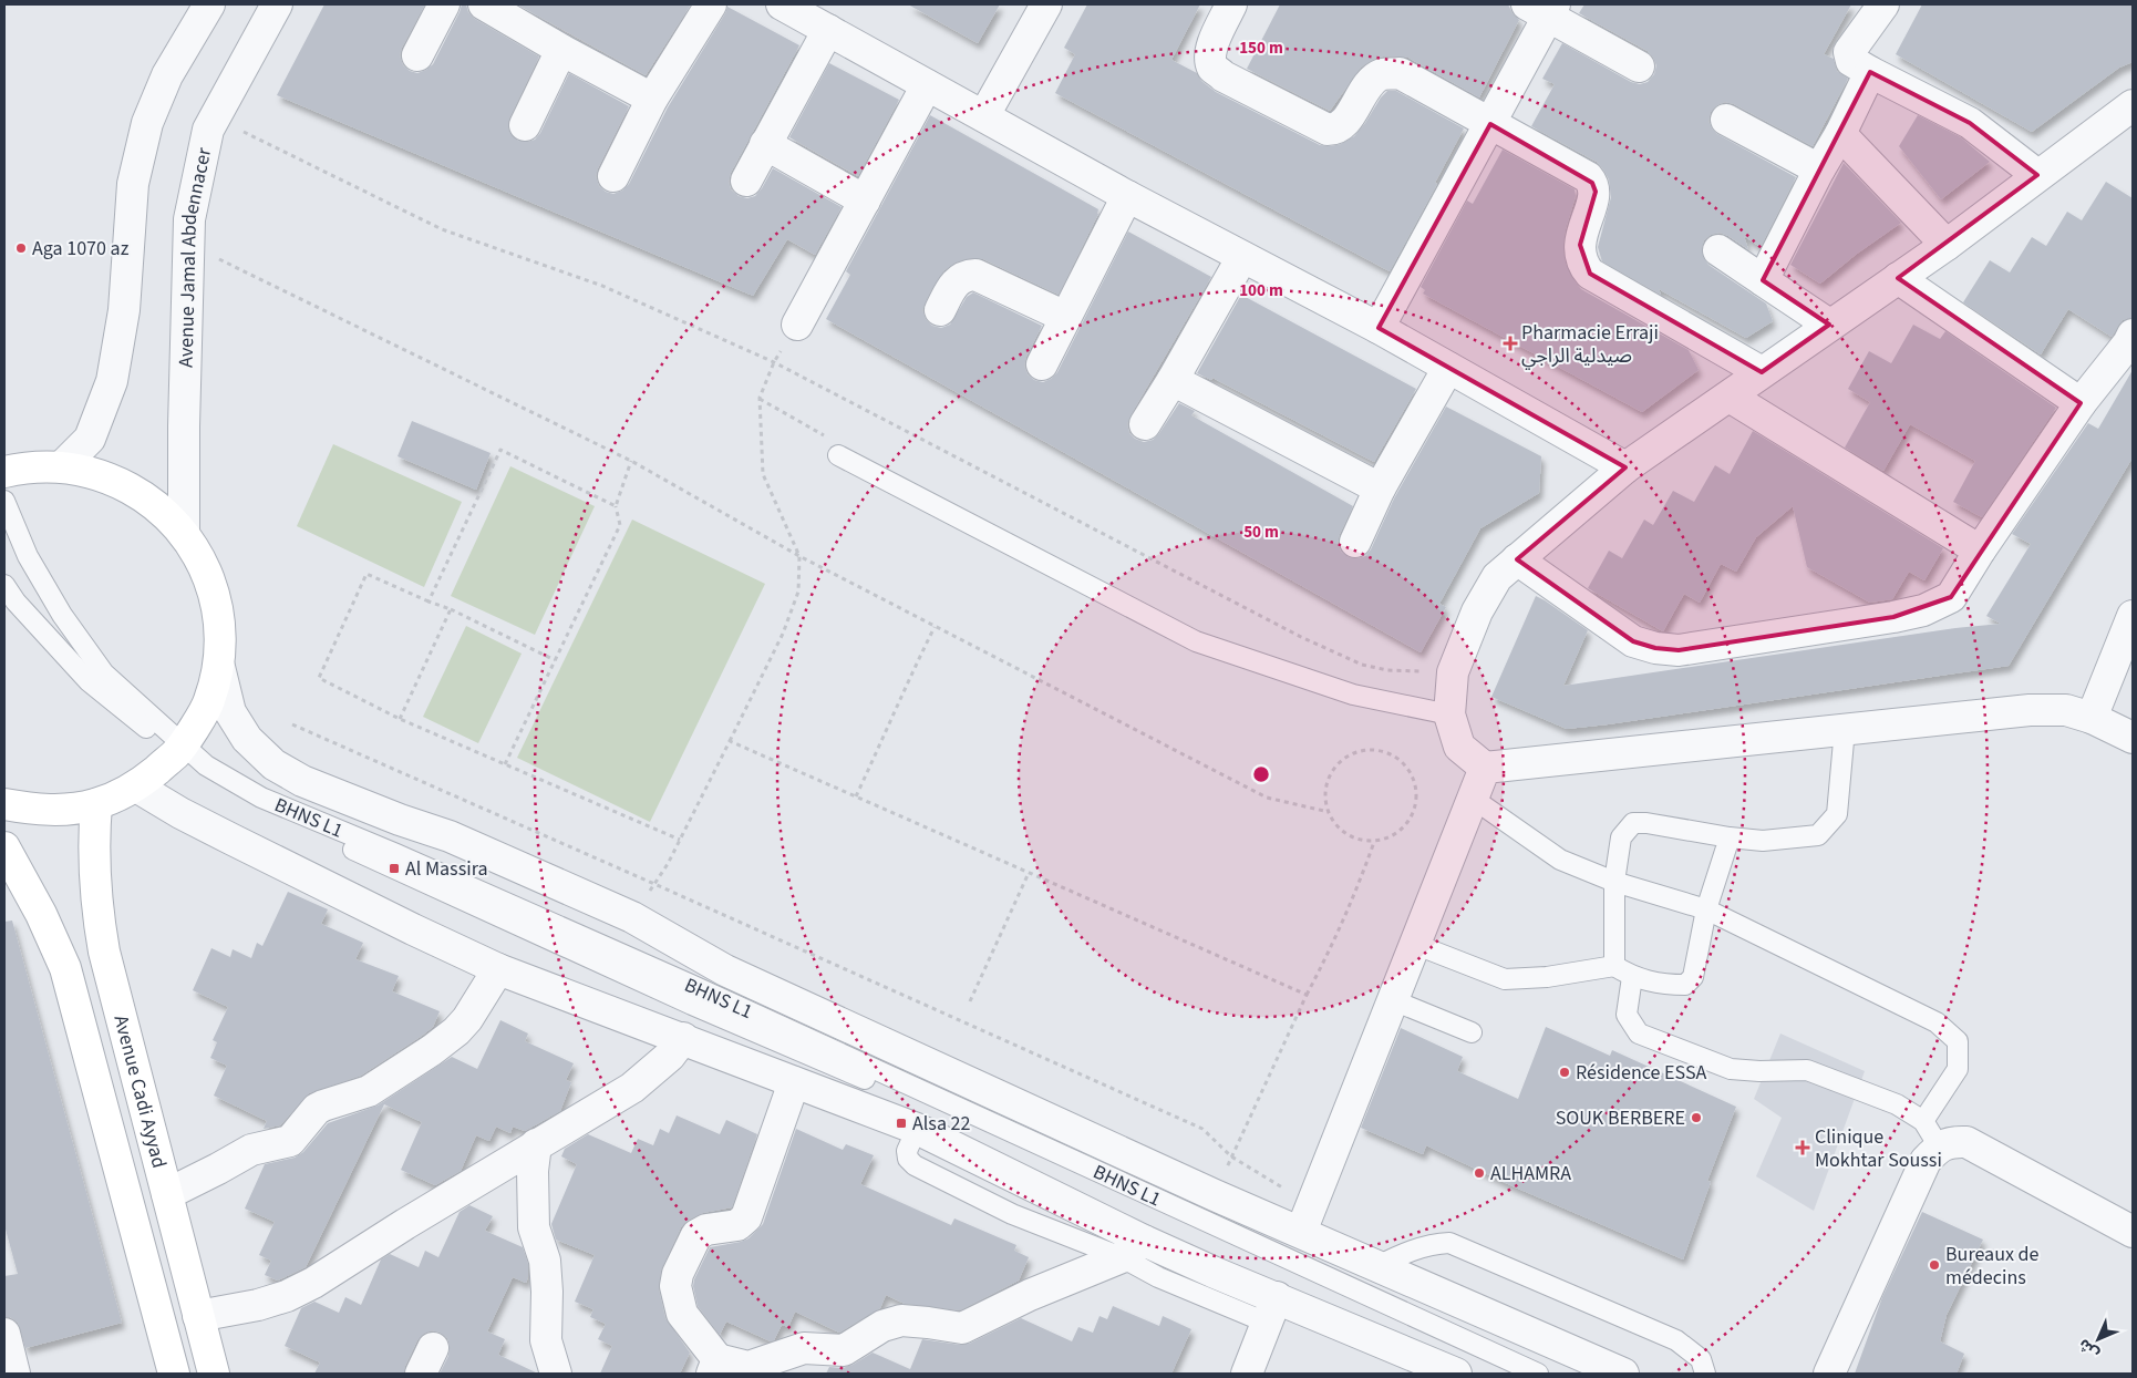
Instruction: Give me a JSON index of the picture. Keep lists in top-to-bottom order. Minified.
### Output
{"streets":{"main road":["Avenue Cadi Ayyad"],"street":["Avenue Jamal Abdennacer"],"lane":["BHNS L1"]},"places":{"other":["Aga 1070 az","Résidence ESSA","SOUK BERBERE","ALHAMRA","Bureaux de médecins"],"health":["Pharmacie Erraji صيدلية الراجي","Clinique Mokhtar Soussi"],"transit":["Al Massira","Alsa 22"]},"north":"bottom left","rings":["150 m","100 m","50 m"]}
